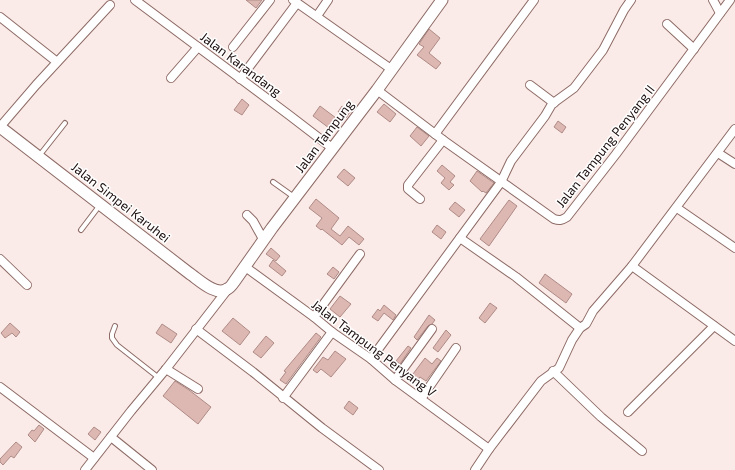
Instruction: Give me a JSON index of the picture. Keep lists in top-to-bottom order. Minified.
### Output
{"streets":{"main road":["Jalan Tampung","Jalan Simpei Karuhei"],"street":["Jalan Karandang","Jalan Tampung Penyang II","Jalan Tampung Penyang V"]},"crossings":[["Jalan Karandang","Jalan Tampung"],["Jalan Tampung","Jalan Tampung Penyang II"],["Jalan Tampung","Jalan Simpei Karuhei"],["Jalan Tampung","Jalan Tampung Penyang V"]]}
